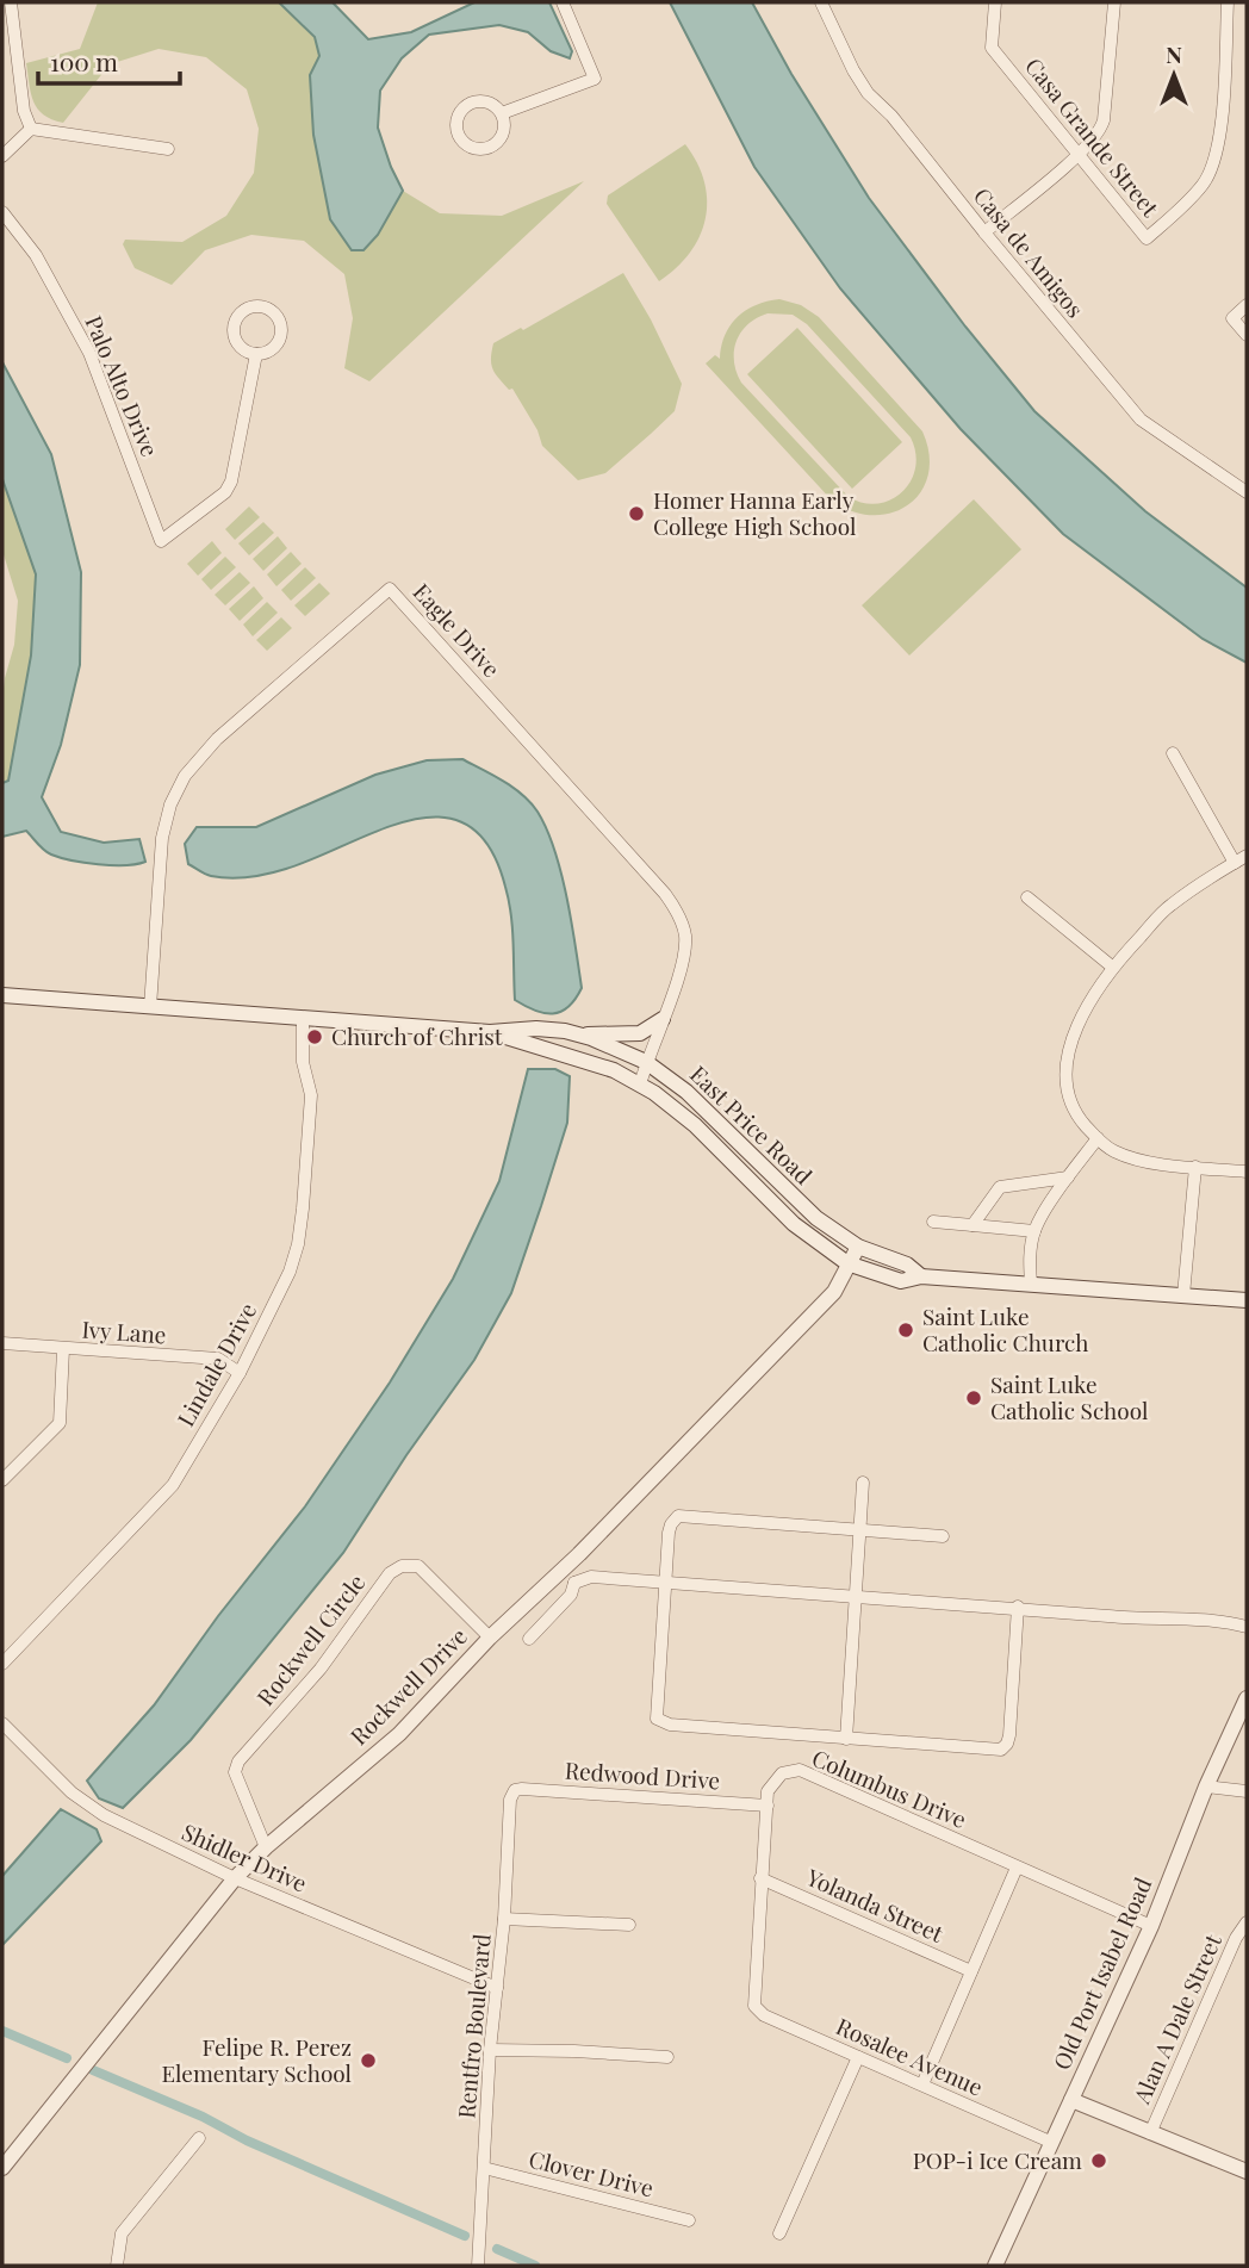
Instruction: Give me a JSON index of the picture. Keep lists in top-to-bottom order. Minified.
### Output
{"streets":{"street":["Casa Grande Street","Casa de Amigos","Palo Alto Drive","Eagle Drive","East Price Road","Ivy Lane","Lindale Drive","Rockwell Circle","Rockwell Drive","Redwood Drive","Columbus Drive","Shidler Drive","Yolanda Street","Old Port Isabel Road","Alan A Dale Street","Rentfro Boulevard","Rosalee Avenue","Clover Drive"]},"crossings":[["Eagle Drive","East Price Road"],["East Price Road","Lindale Drive"],["East Price Road","Rockwell Drive"],["Ivy Lane","Lindale Drive"],["Rockwell Circle","Rockwell Drive"],["Rockwell Drive","Shidler Drive"],["Redwood Drive","Columbus Drive"],["Redwood Drive","Rentfro Boulevard"],["Columbus Drive","Yolanda Street"],["Columbus Drive","Old Port Isabel Road"],["Columbus Drive","Rosalee Avenue"],["Shidler Drive","Rentfro Boulevard"],["Old Port Isabel Road","Rosalee Avenue"],["Rentfro Boulevard","Clover Drive"]],"places":["Homer Hanna Early College High School","Church of Christ","Saint Luke Catholic Church","Saint Luke Catholic School","Felipe R. Perez Elementary School","POP-i Ice Cream"],"scale_bar":"100 m","north":"top"}
